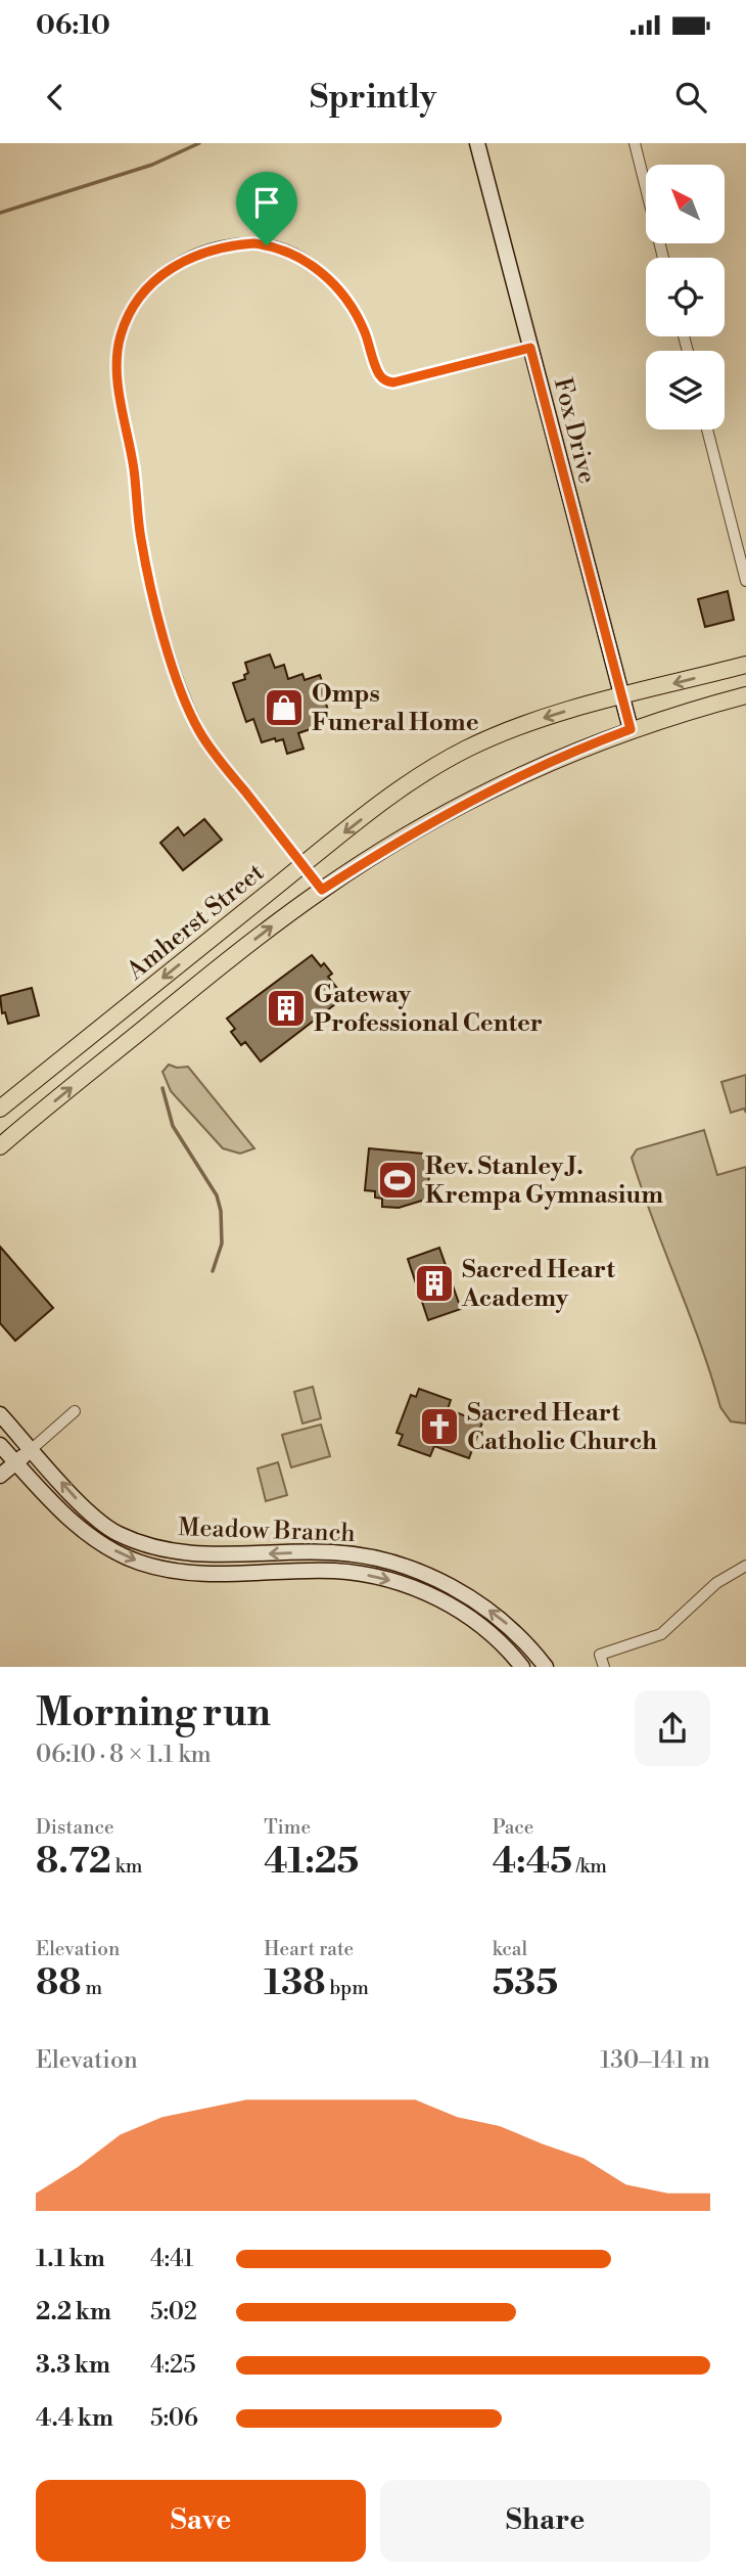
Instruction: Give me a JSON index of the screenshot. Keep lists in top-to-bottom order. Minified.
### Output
{"streets":{"main road":["Fox Drive","Amherst Street","Meadow Branch"]},"crossings":[["Fox Drive","Amherst Street"]],"places":{"shop":["Omps Funeral Home"],"building":["Gateway Professional Center","Sacred Heart Academy"],"sports":["Rev. Stanley J. Krempa Gymnasium"],"church":["Sacred Heart Catholic Church"]},"north":"top left","page":{"status":"06:10","header":"Sprintly","heading":["Morning run","06:10 · 8 × 1.1 km"],"stats":[["Distance","8.72 km"],["Time","41:25"],["Pace","4:45 /km"],["Elevation","88 m"],["Heart rate","138 bpm"],["kcal","535"]],"chart":["Elevation","130–141 m"],"list":[{"name":"1.1 km","note":"4:41"},{"name":"2.2 km","note":"5:02"},{"name":"3.3 km","note":"4:25"},{"name":"4.4 km","note":"5:06"}],"buttons":["Save","Share"]}}
